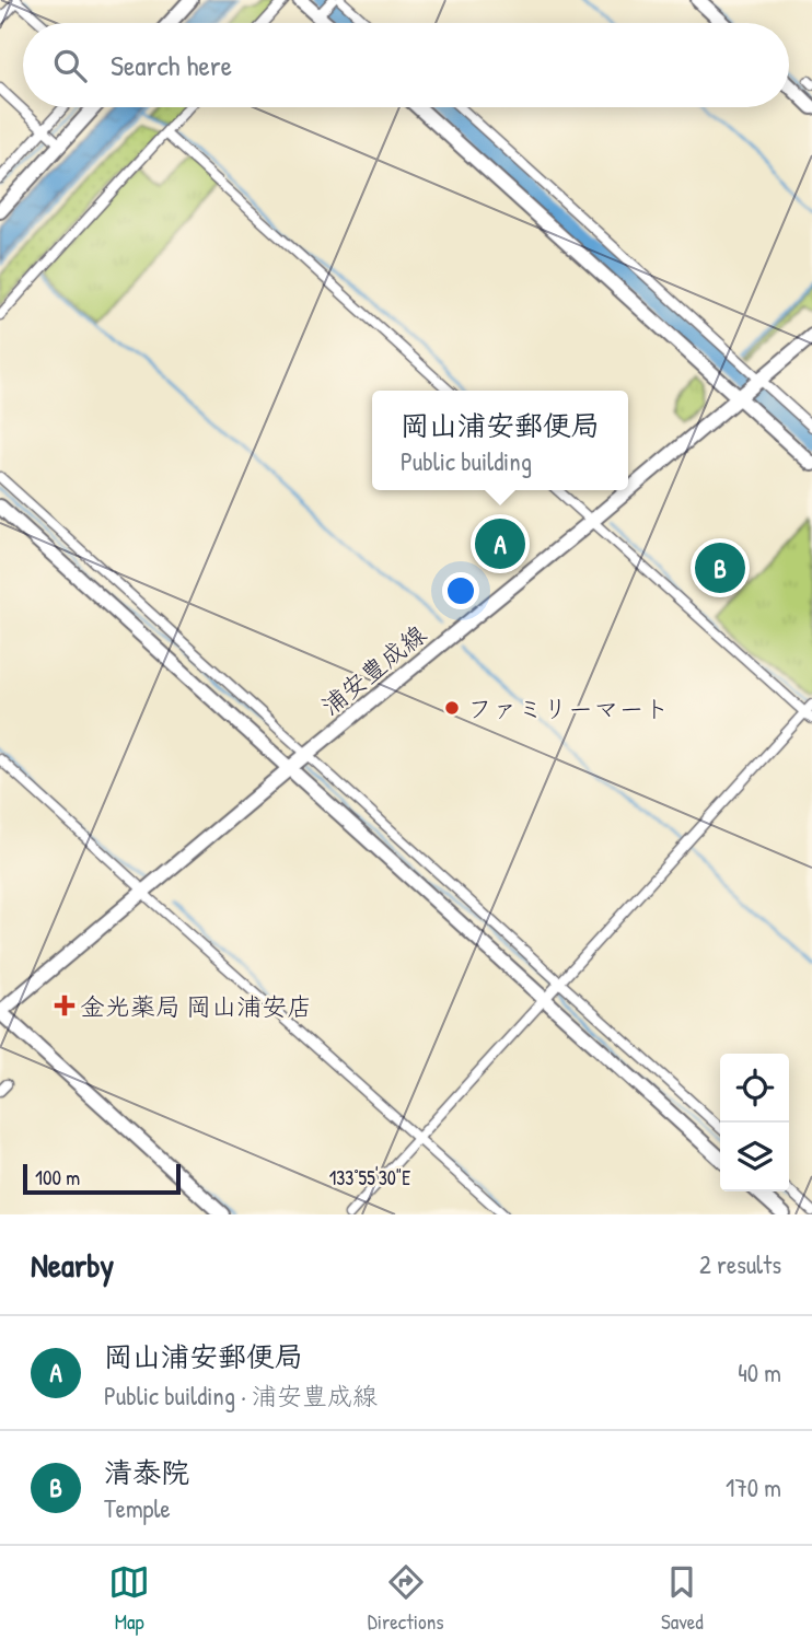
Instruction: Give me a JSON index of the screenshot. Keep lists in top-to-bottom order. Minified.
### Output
{"streets":{"street":["浦安豊成線"]},"places":{"other":["ファミリーマート"],"health":["金光薬局 岡山浦安店"]},"scale_bar":"100 m","page":{"search":"Search here","popup":["岡山浦安郵便局","Public building"],"pins":["A","B"],"scale":"100 m","heading":["Nearby","2 results"],"list":[{"mark":"A","name":"岡山浦安郵便局","note":"Public building · 浦安豊成線","value":"40 m"},{"mark":"B","name":"清泰院","note":"Temple","value":"170 m"}],"nav":["Map","Directions","Saved"]},"coordinates":["133°55'30\"E"]}
